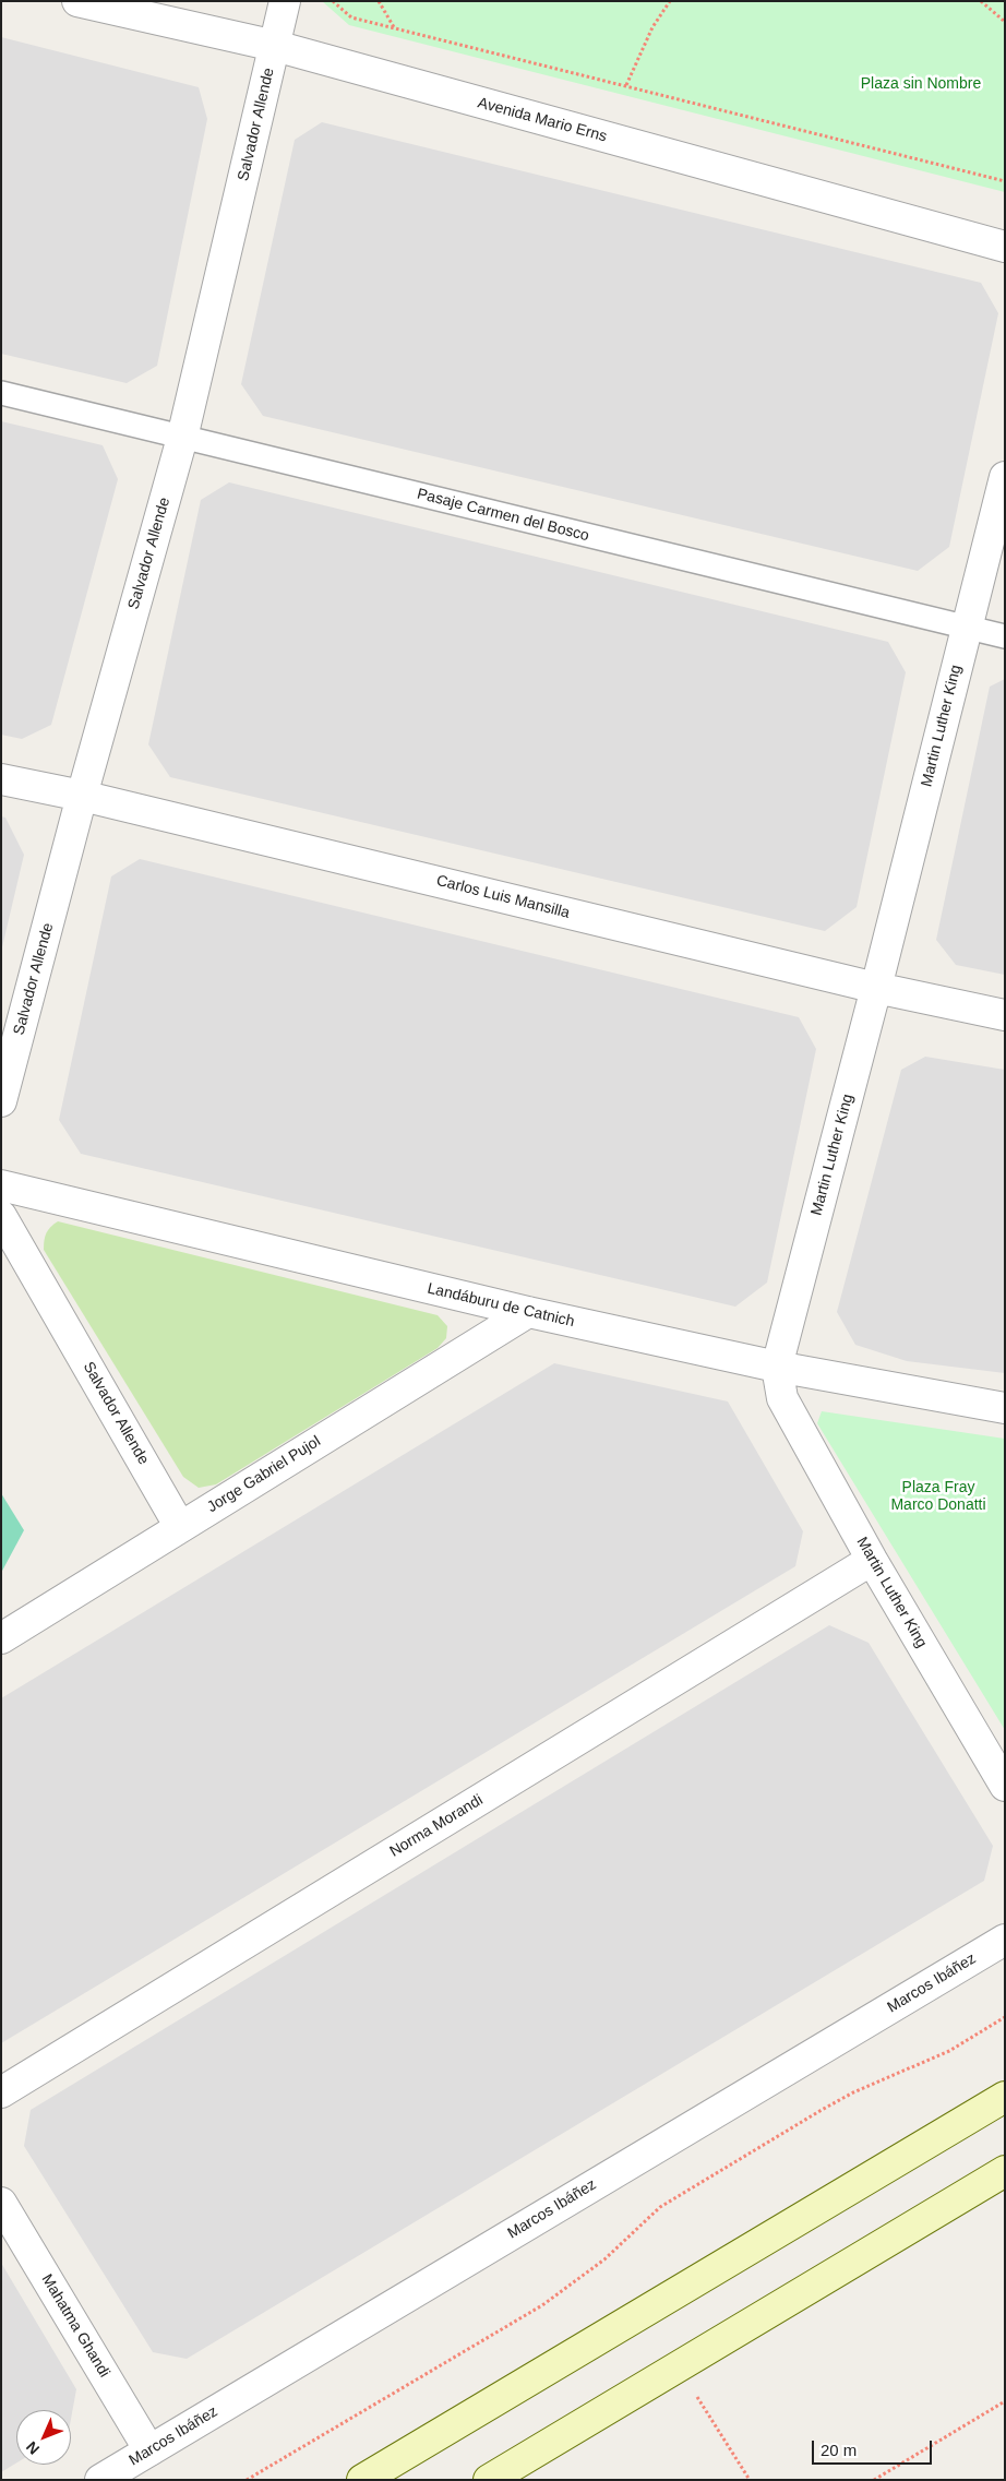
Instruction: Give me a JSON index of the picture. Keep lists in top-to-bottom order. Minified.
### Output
{"streets":{"street":["Avenida Mario Erns","Salvador Allende","Martin Luther King","Carlos Luis Mansilla","Landáburu de Catnich","Jorge Gabriel Pujol","Norma Morandi","Marcos Ibáñez","Mahatma Ghandi"],"lane":["Pasaje Carmen del Bosco"]},"crossings":[["Avenida Mario Erns","Salvador Allende"],["Salvador Allende","Pasaje Carmen del Bosco"],["Salvador Allende","Carlos Luis Mansilla"],["Salvador Allende","Jorge Gabriel Pujol"],["Pasaje Carmen del Bosco","Martin Luther King"],["Martin Luther King","Carlos Luis Mansilla"],["Martin Luther King","Landáburu de Catnich"],["Martin Luther King","Norma Morandi"],["Landáburu de Catnich","Jorge Gabriel Pujol"],["Marcos Ibáñez","Mahatma Ghandi"]],"parks":["Plaza sin Nombre","Plaza Fray Marco Donatti"],"scale_bar":"20 m","north":"bottom left"}
